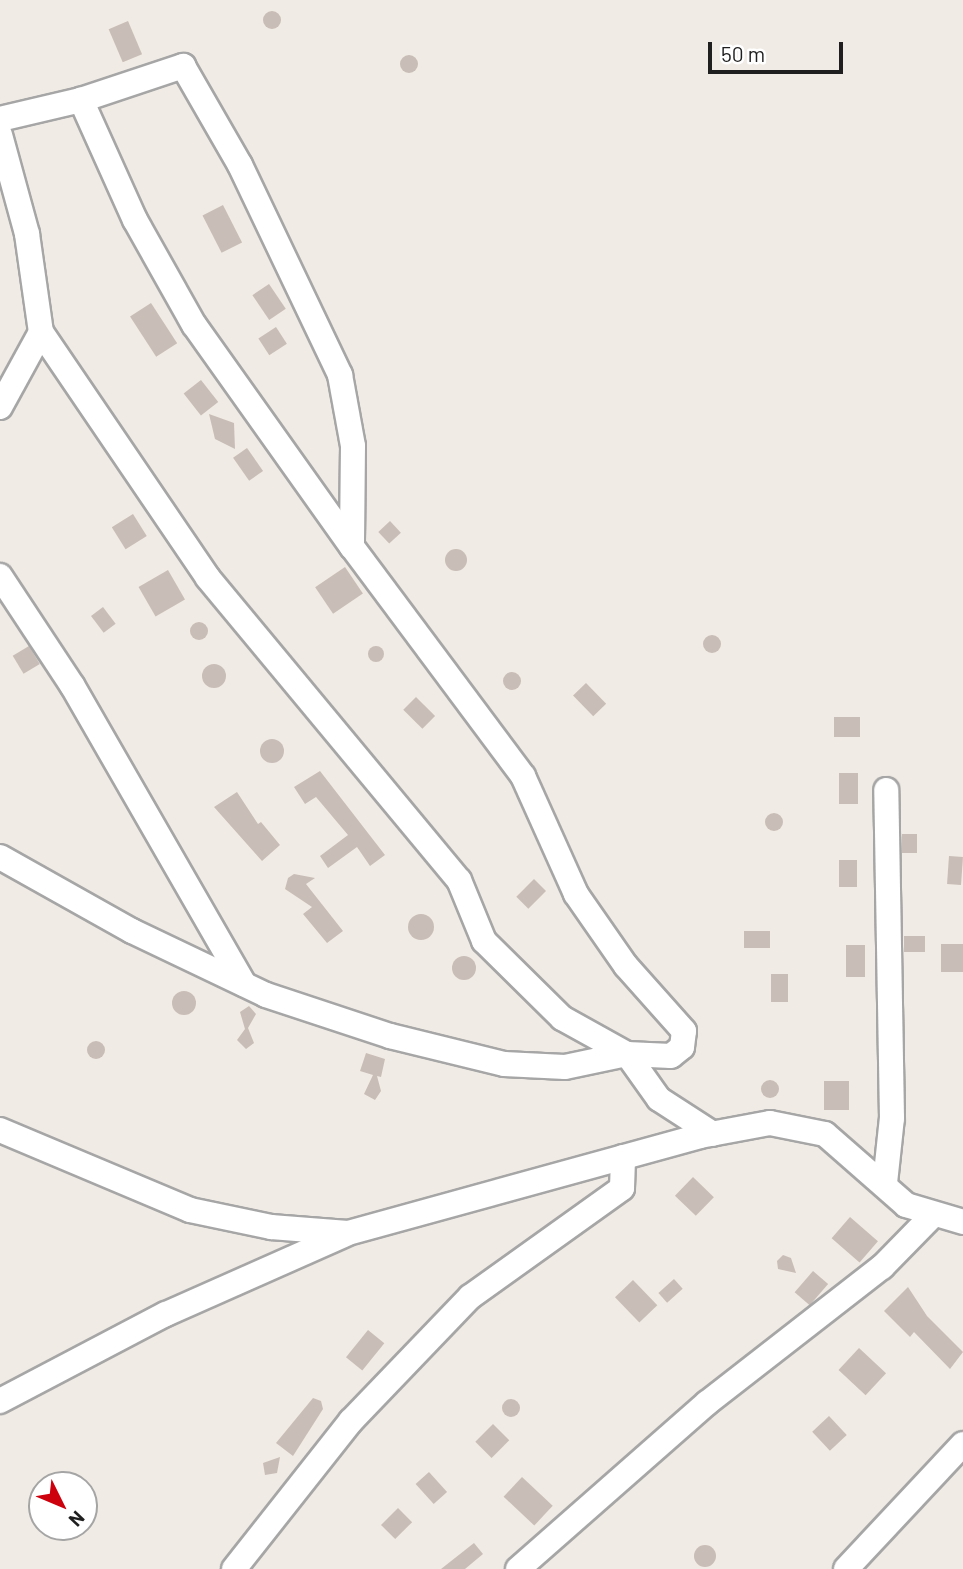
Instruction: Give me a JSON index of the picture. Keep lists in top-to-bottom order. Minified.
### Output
{"scale_bar":"50 m","north":"bottom right"}
